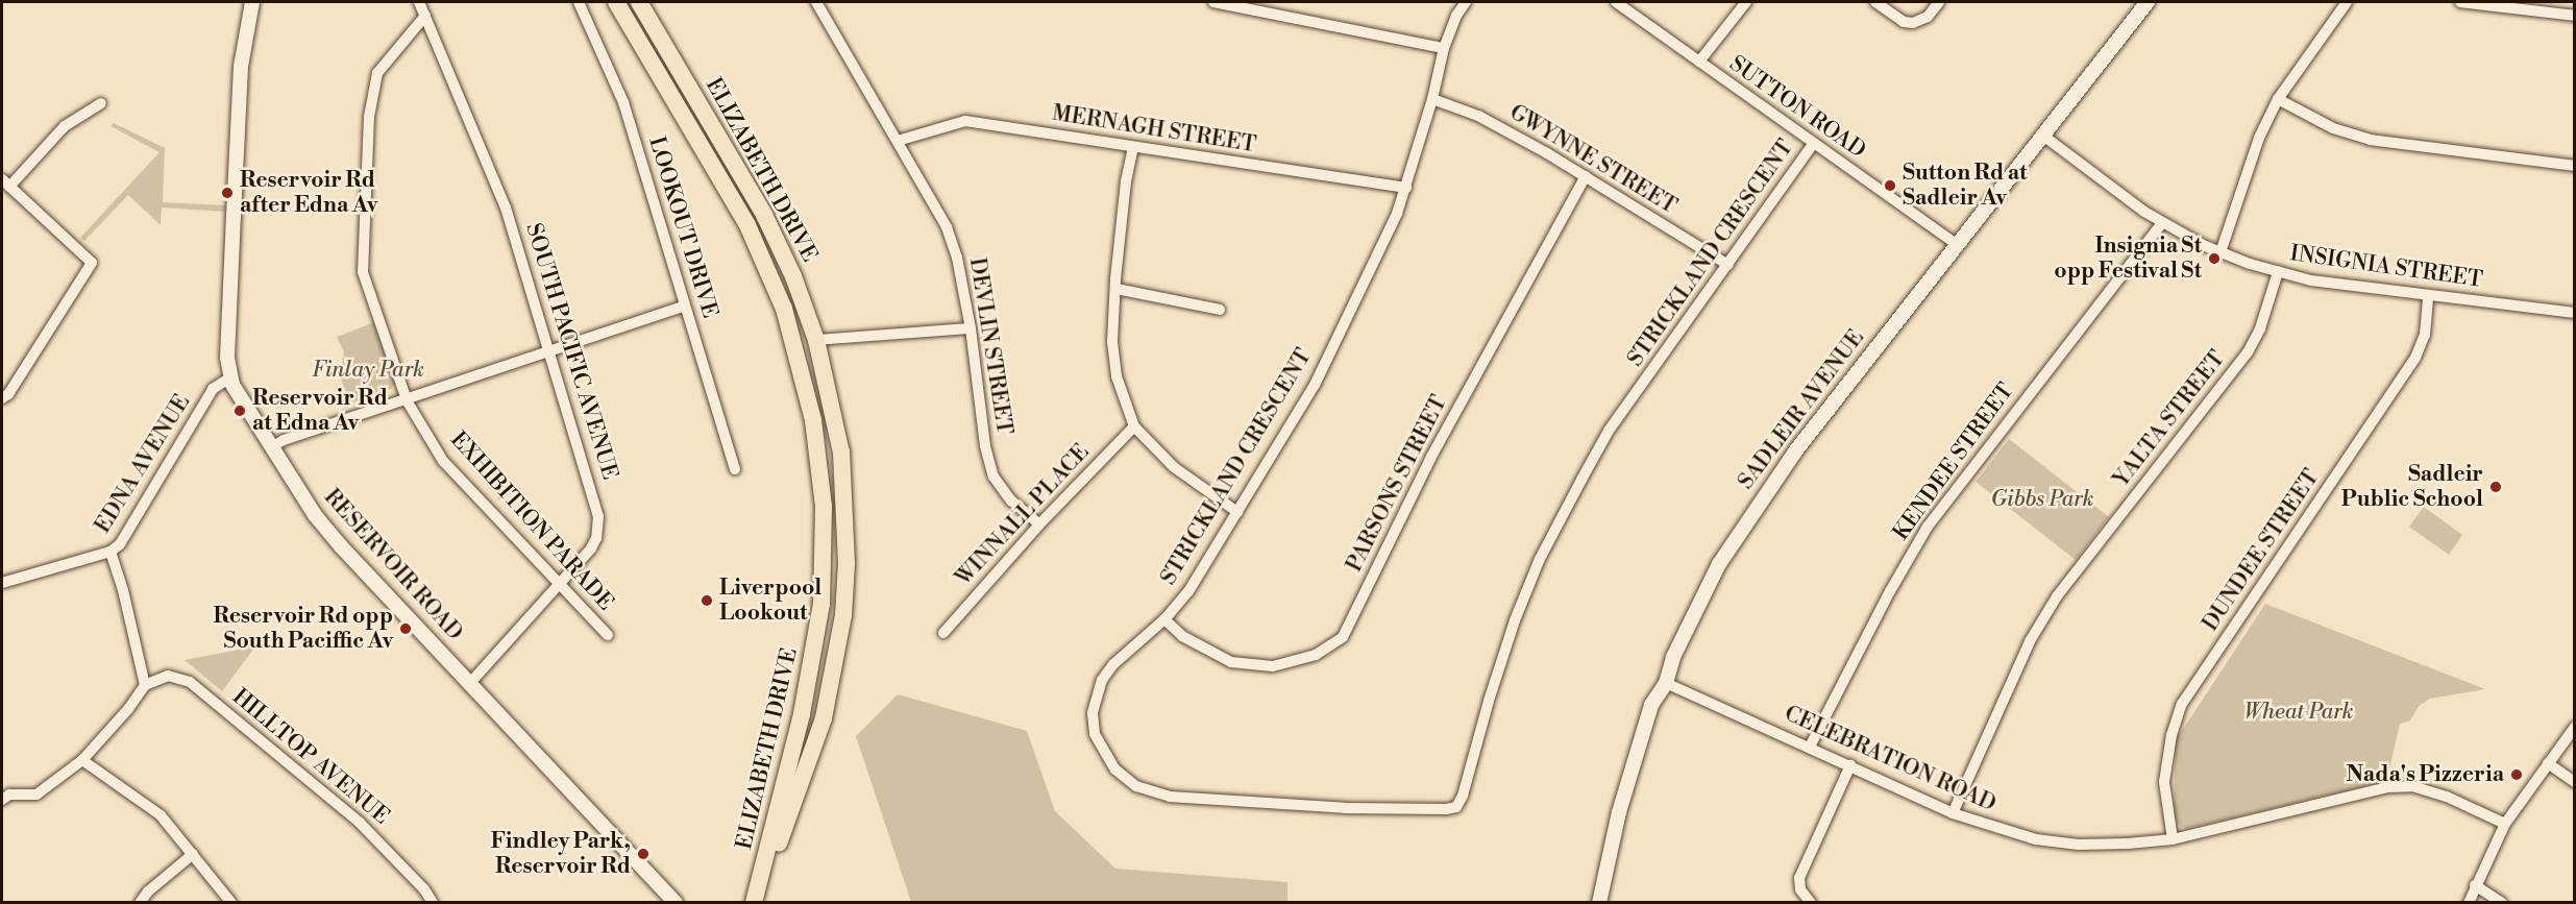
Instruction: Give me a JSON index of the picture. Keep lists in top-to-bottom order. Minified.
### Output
{"streets":{"main road":["ELIZABETH DRIVE"],"street":["SUTTON ROAD","MERNAGH STREET","GWYNNE STREET","LOOKOUT DRIVE","STRICKLAND CRESCENT","INSIGNIA STREET","DEVLIN STREET","SOUTH PACIFIC AVENUE","SADLEIR AVENUE","YALTA STREET","KENDEE STREET","EDNA AVENUE","PARSONS STREET","WINNALL PLACE","EXHIBITION PARADE","DUNDEE STREET","RESERVOIR ROAD","HILLTOP AVENUE","CELEBRATION ROAD"]},"crossings":[["SUTTON ROAD","STRICKLAND CRESCENT"],["SUTTON ROAD","SADLEIR AVENUE"],["MERNAGH STREET","STRICKLAND CRESCENT"],["MERNAGH STREET","DEVLIN STREET"],["GWYNNE STREET","STRICKLAND CRESCENT"],["GWYNNE STREET","PARSONS STREET"],["STRICKLAND CRESCENT","PARSONS STREET"],["INSIGNIA STREET","SADLEIR AVENUE"],["INSIGNIA STREET","YALTA STREET"],["INSIGNIA STREET","KENDEE STREET"],["INSIGNIA STREET","DUNDEE STREET"],["DEVLIN STREET","WINNALL PLACE"],["SOUTH PACIFIC AVENUE","EXHIBITION PARADE"],["SOUTH PACIFIC AVENUE","RESERVOIR ROAD"],["SADLEIR AVENUE","CELEBRATION ROAD"],["YALTA STREET","CELEBRATION ROAD"],["KENDEE STREET","CELEBRATION ROAD"],["EDNA AVENUE","RESERVOIR ROAD"],["EDNA AVENUE","HILLTOP AVENUE"],["DUNDEE STREET","CELEBRATION ROAD"]],"parks":["Finlay Park","Gibbs Park","Wheat Park"],"places":["Sutton Rd at Sadleir Av","Reservoir Rd after Edna Av","Insignia St opp Festival St","Reservoir Rd at Edna Av","Sadleir Public School","Liverpool Lookout","Reservoir Rd opp South Paciffic Av","Nada's Pizzeria","Findley Park, Reservoir Rd"]}
